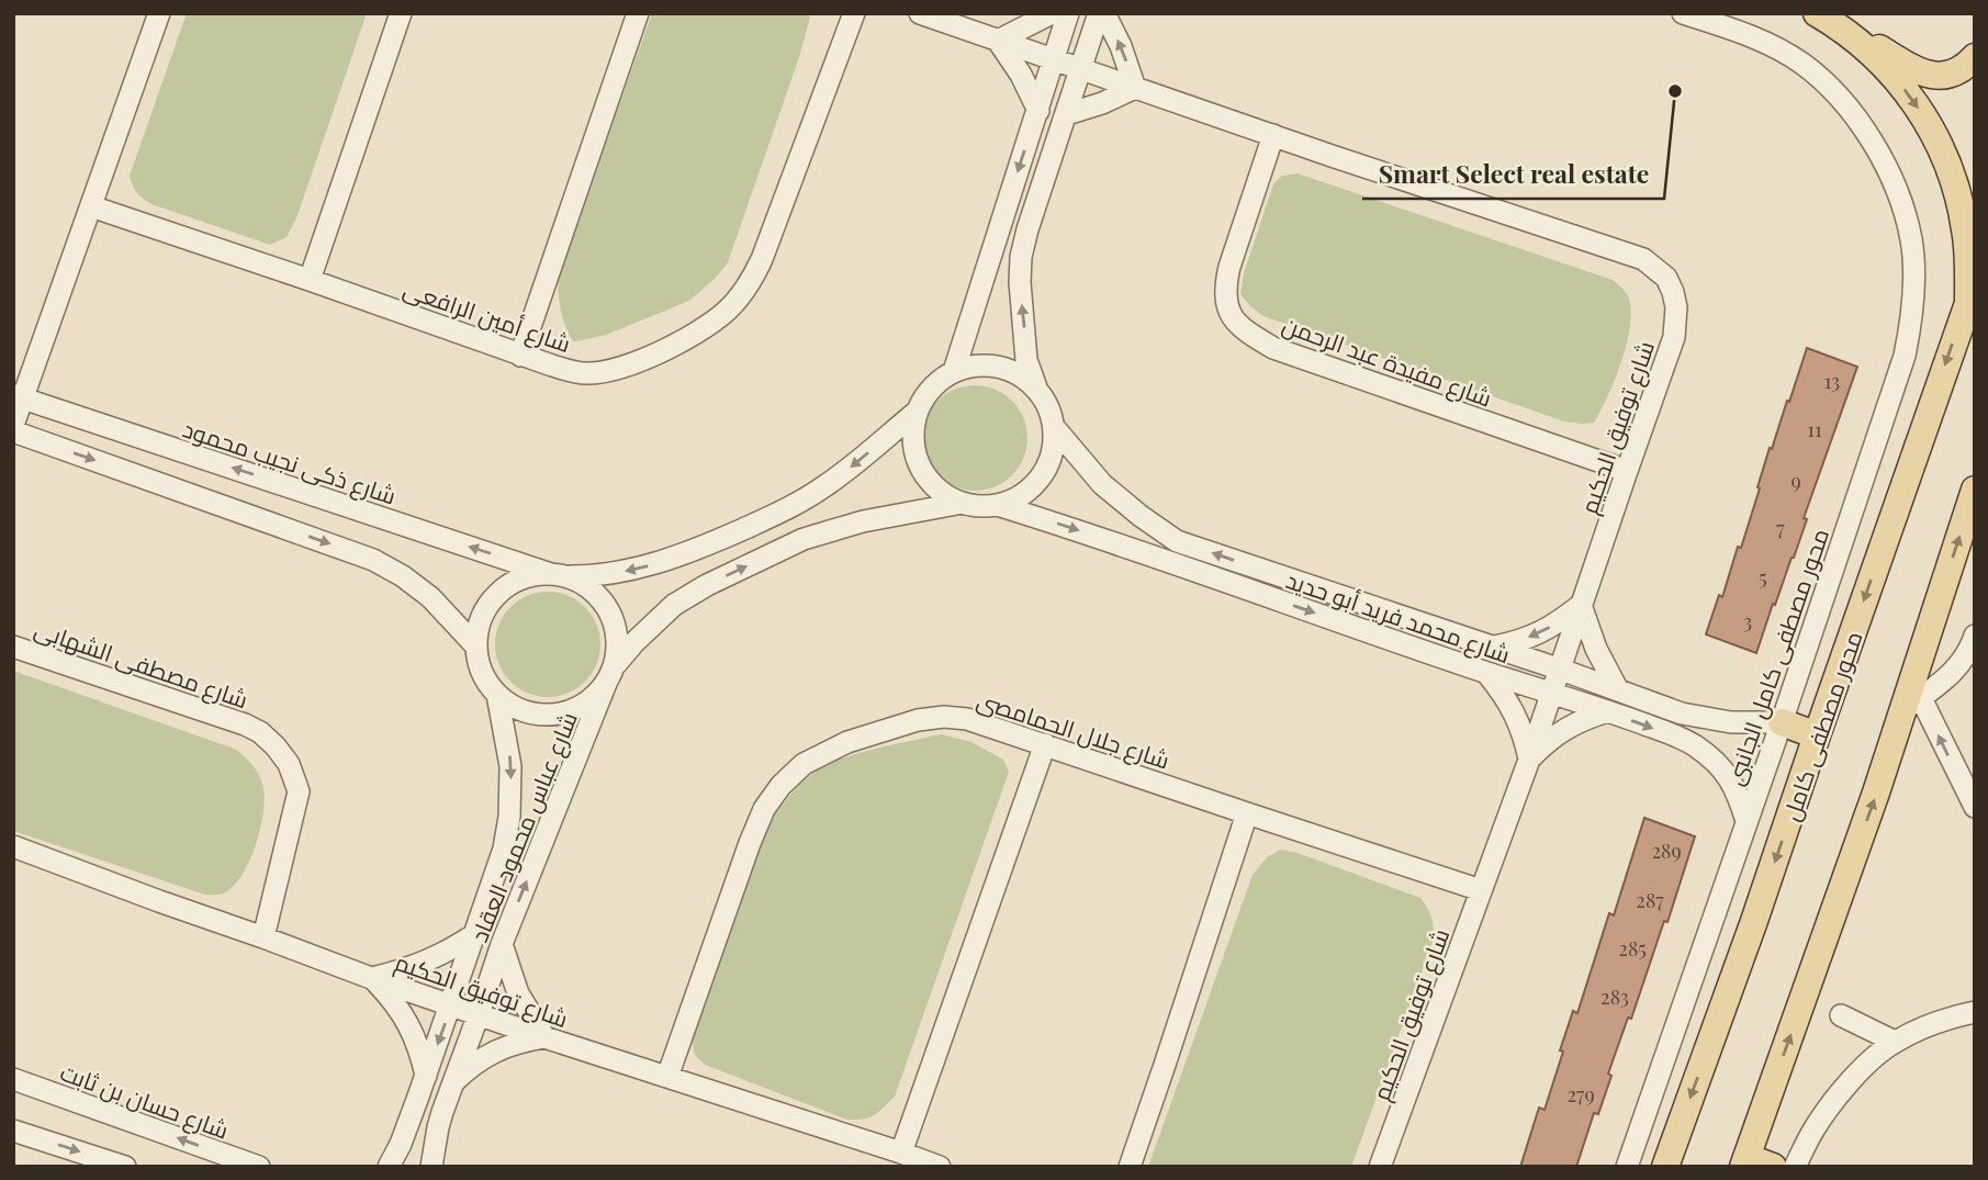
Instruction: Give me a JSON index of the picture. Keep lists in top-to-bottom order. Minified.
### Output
{"streets":{"main road":["محور مصطفى كامل"],"street":["شارع أمين الرافعى","شارع مفيدة عبد الرحمن","شارع توفيق الحكيم","شارع ذكى نجيب محمود","شارع محمد فريد أبو حديد","محور مصطفى كامل الجانبى","شارع مصطفى الشهابى","شارع جلال الحمامصى","شارع عباس محمود العقاد","شارع حسان بن ثابت"]},"crossings":[["شارع مفيدة عبد الرحمن","شارع توفيق الحكيم"],["شارع توفيق الحكيم","شارع محمد فريد أبو حديد"],["شارع توفيق الحكيم","شارع مصطفى الشهابى"],["شارع توفيق الحكيم","شارع جلال الحمامصى"],["شارع توفيق الحكيم","شارع عباس محمود العقاد"],["شارع ذكى نجيب محمود","شارع عباس محمود العقاد"],["شارع محمد فريد أبو حديد","محور مصطفى كامل الجانبى"],["شارع محمد فريد أبو حديد","شارع عباس محمود العقاد"]],"places":["Smart Select real estate"],"house_numbers":["13","11","9","7","5","3","289","287","285","283","279"]}
